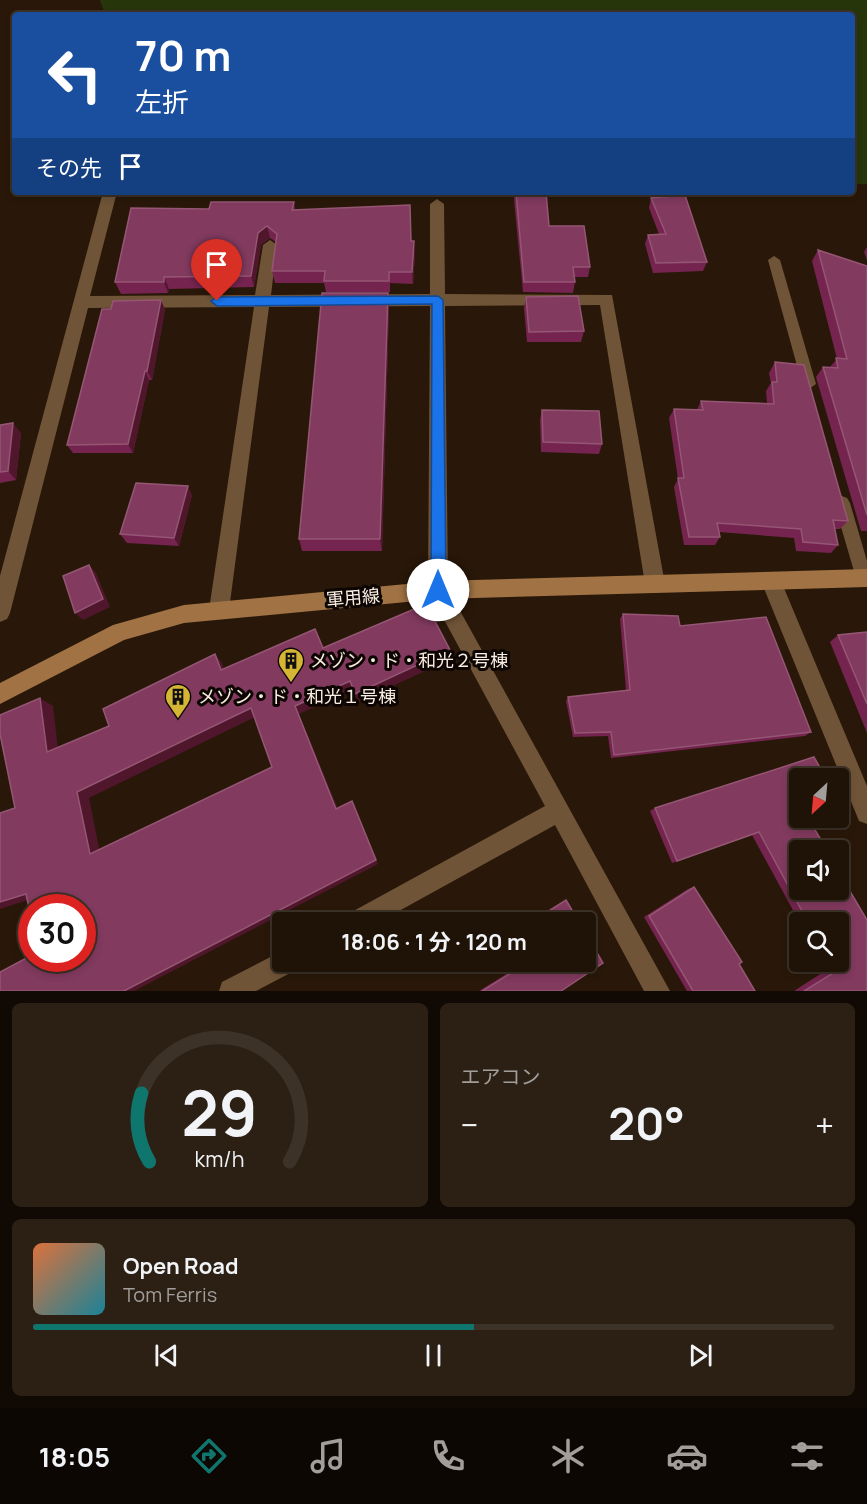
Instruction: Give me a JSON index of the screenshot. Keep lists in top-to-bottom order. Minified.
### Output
{"streets":{"street":["軍用線"]},"places":{"building":["メゾン・ド・和光２号棟","メゾン・ド・和光１号棟"]},"north":"bottom left","page":{"turn":["70 m","左折"],"then":"その先","limit":"30","trip":"18:06 · 1 分 · 120 m","tile":"エアコン","heat":["−","20°","+"],"song":["Open Road","Tom Ferris"],"tabs":"18:05","gauge":["29","km/h"]}}
